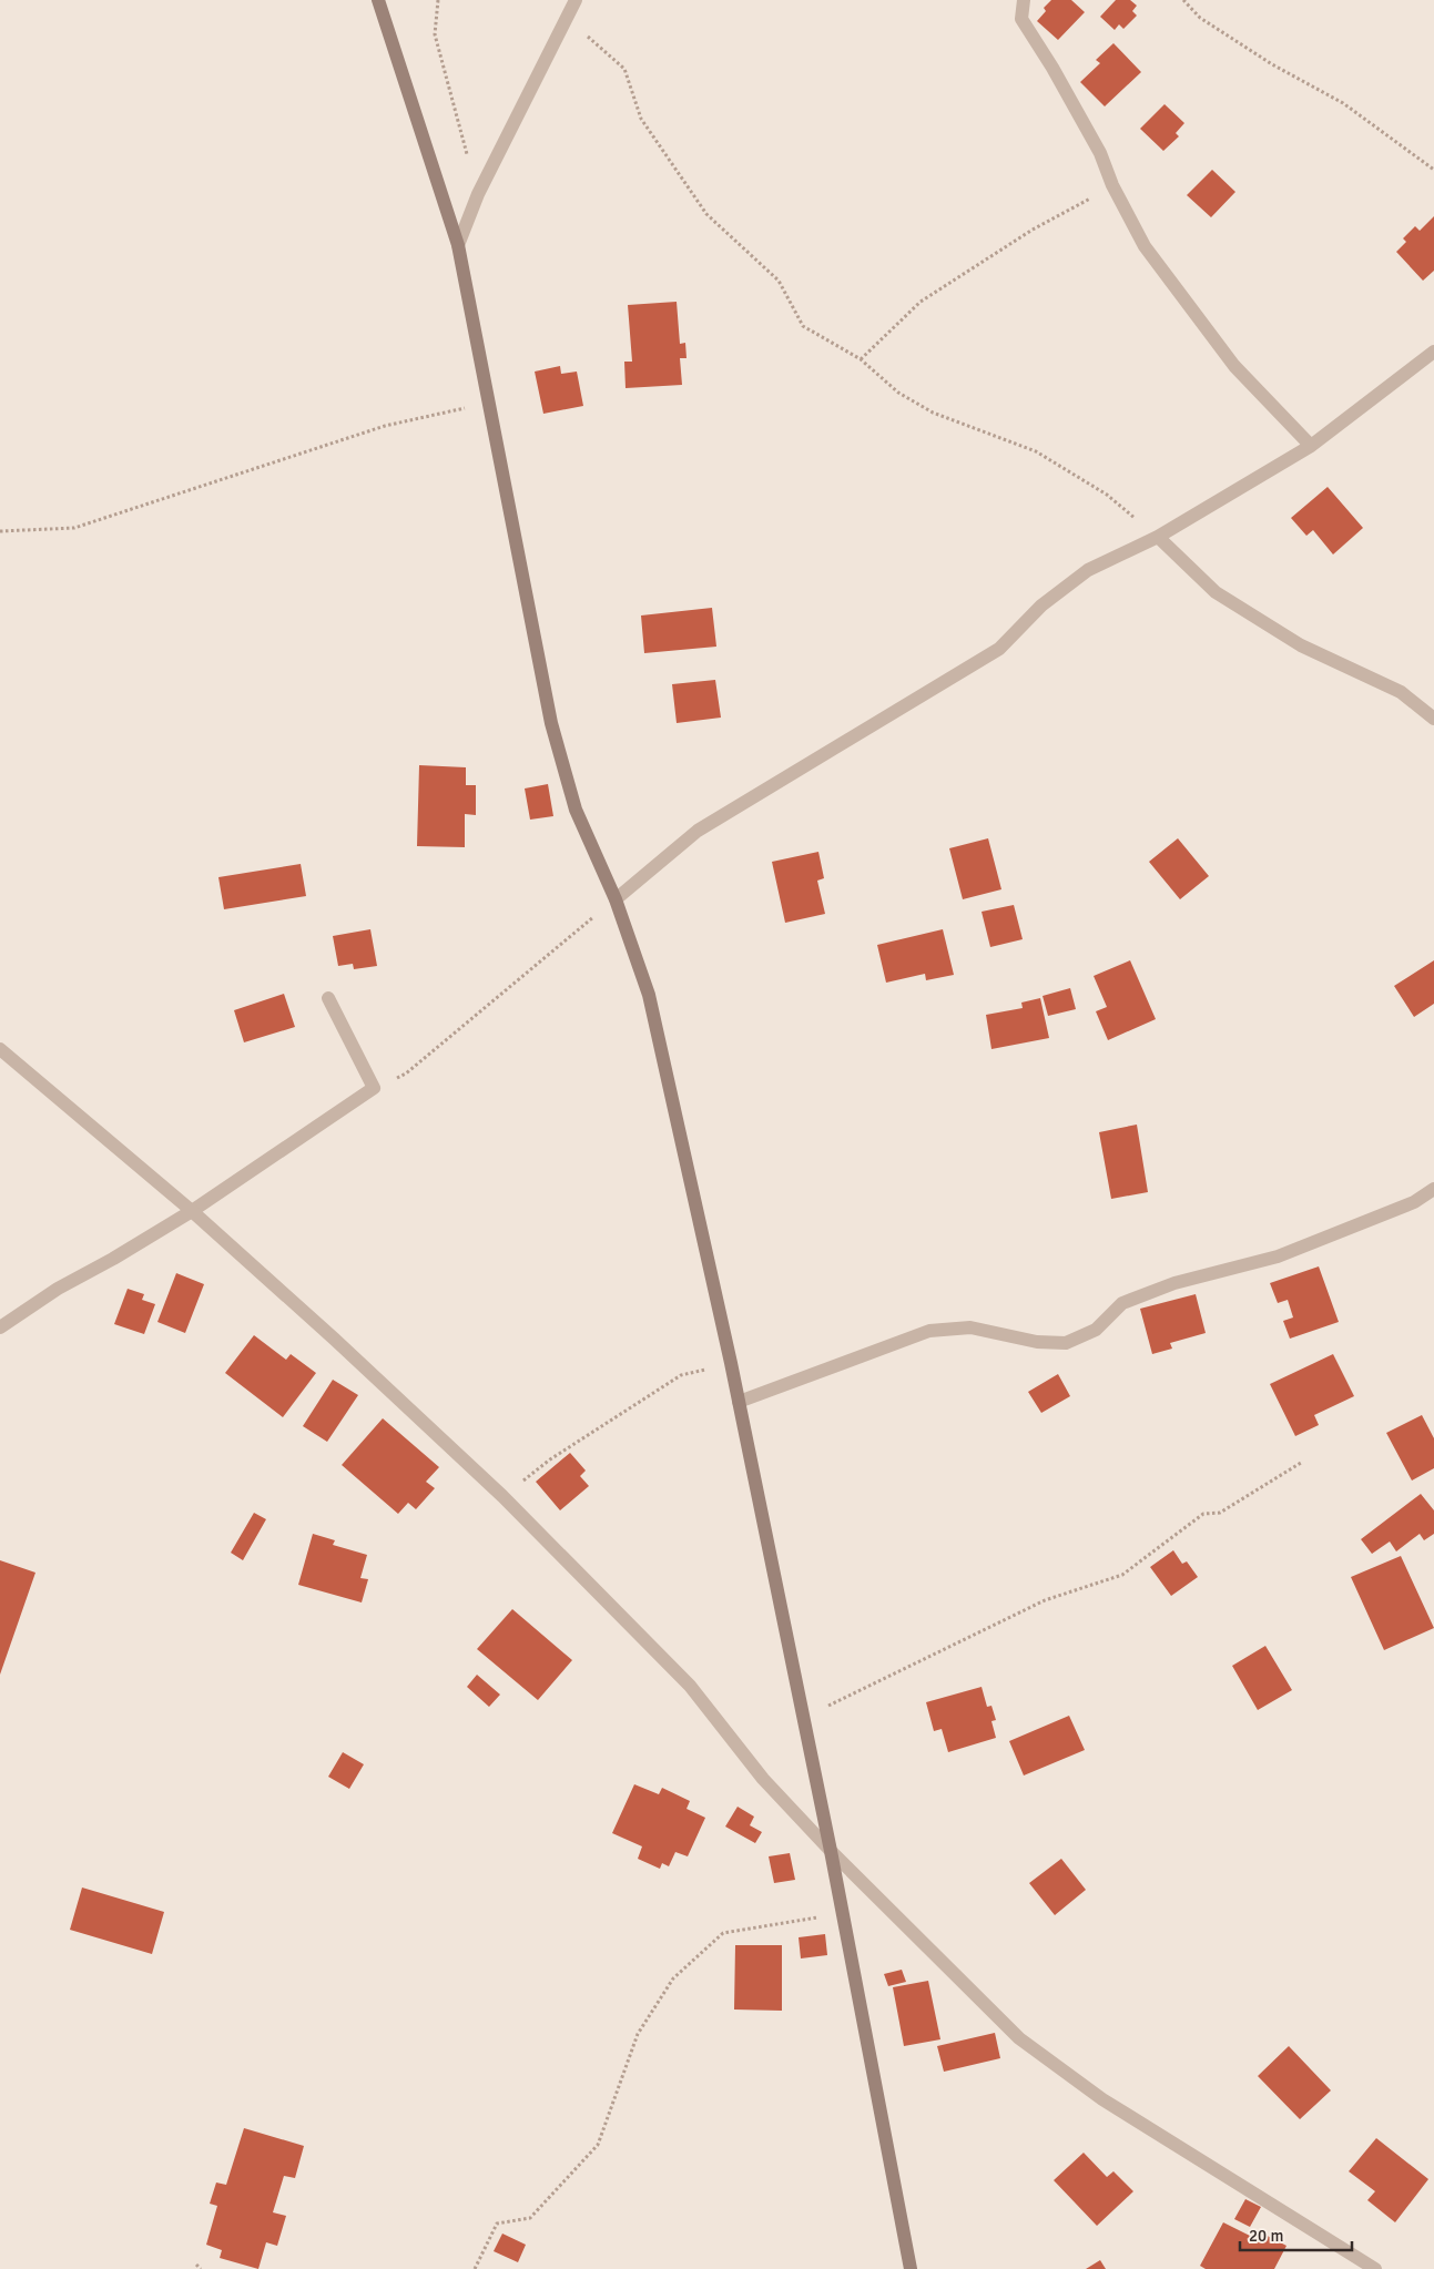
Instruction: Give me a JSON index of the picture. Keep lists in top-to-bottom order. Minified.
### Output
{"scale_bar":"20 m"}
